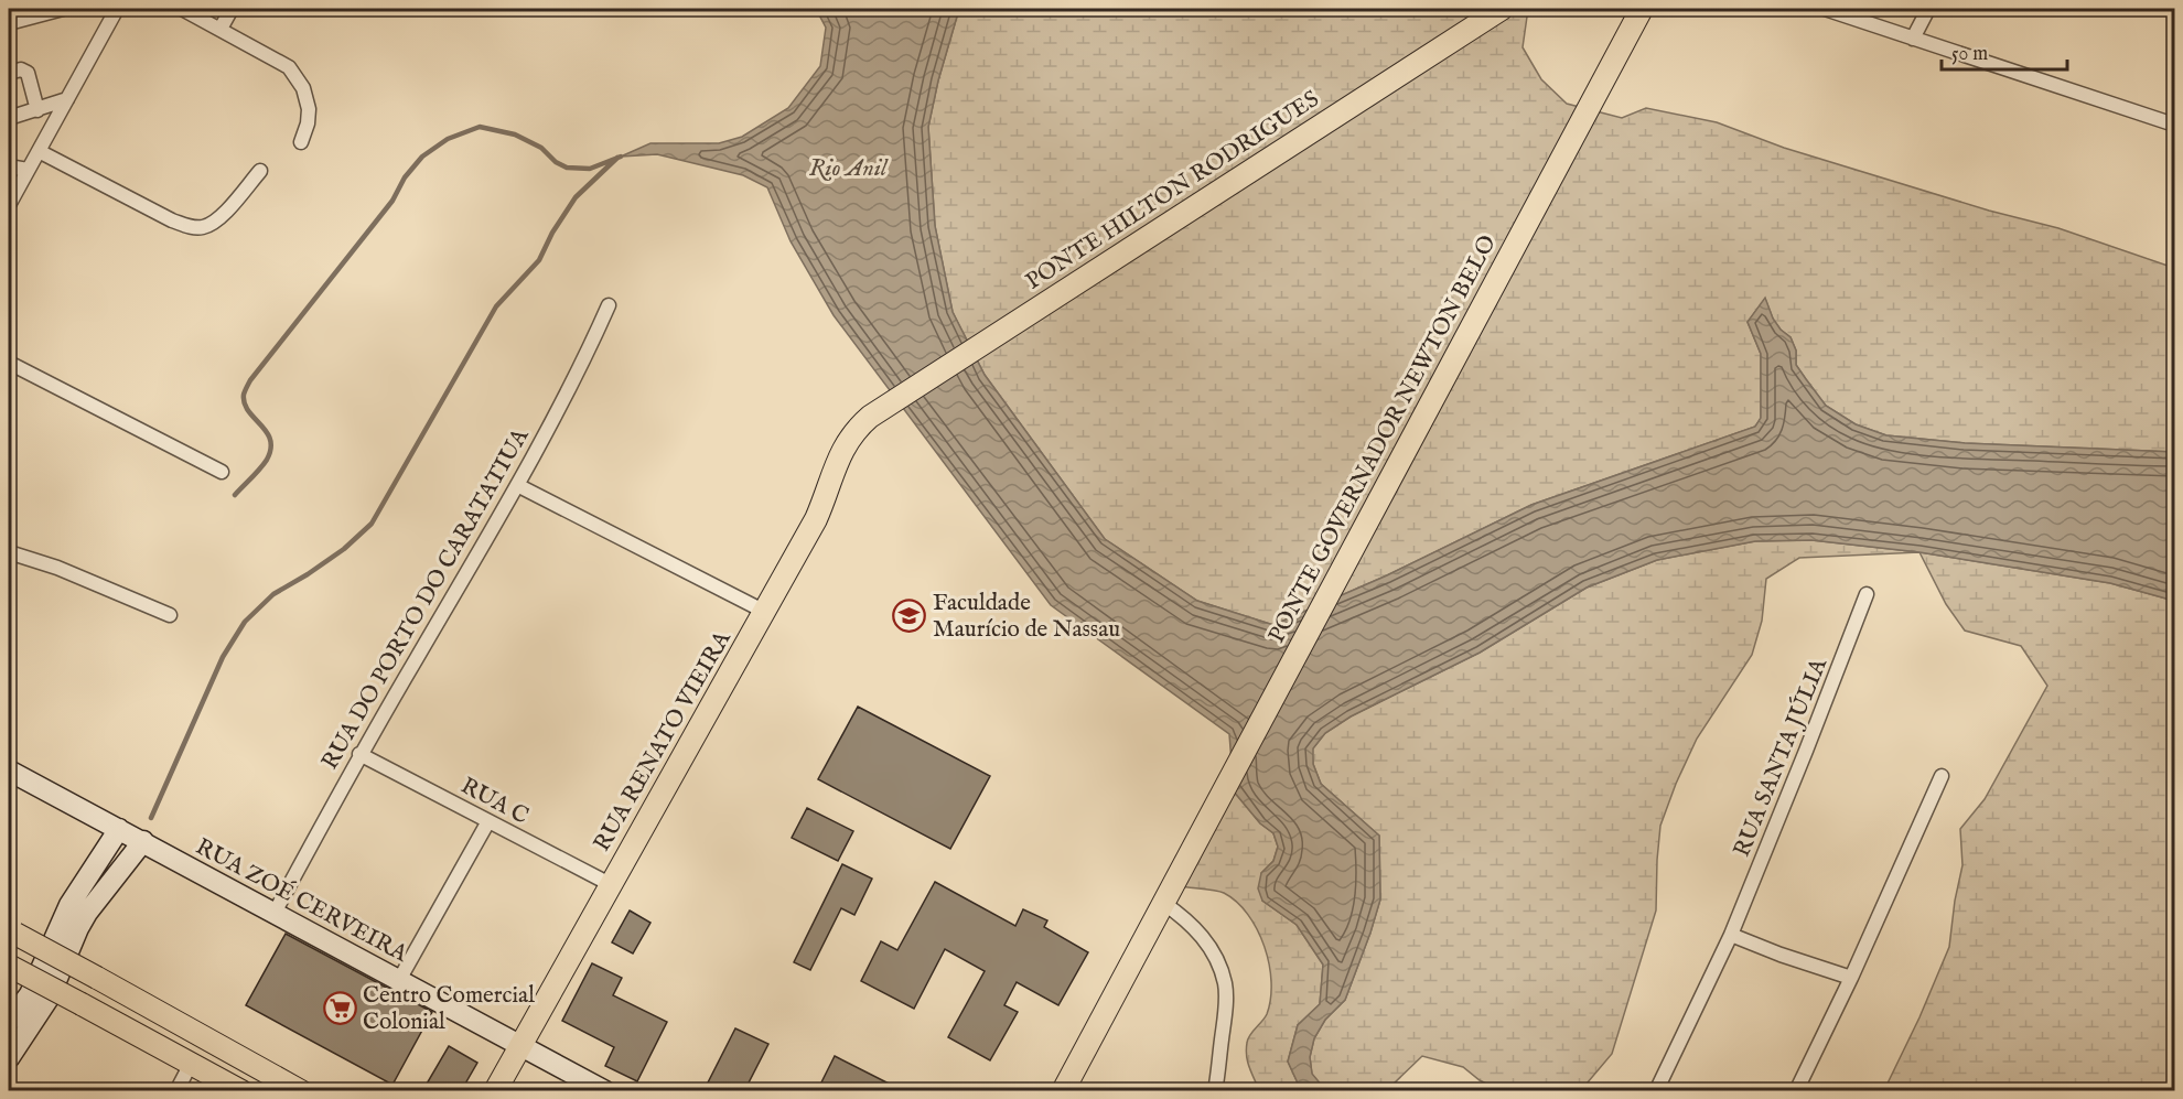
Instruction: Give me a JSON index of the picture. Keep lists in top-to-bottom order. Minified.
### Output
{"streets":{"main road":["PONTE HILTON RODRIGUES","PONTE GOVERNADOR NEWTON BELO","RUA RENATO VIEIRA"],"street":["RUA DO PORTO DO CARATATIUA","RUA SANTA JÚLIA","RUA C","RUA ZOÉ CERVEIRA"]},"crossings":[["PONTE HILTON RODRIGUES","RUA RENATO VIEIRA"],["RUA DO PORTO DO CARATATIUA","RUA C"],["RUA DO PORTO DO CARATATIUA","RUA ZOÉ CERVEIRA"],["RUA RENATO VIEIRA","RUA C"],["RUA RENATO VIEIRA","RUA ZOÉ CERVEIRA"]],"water":["Rio Anil"],"places":{"school or university":["Faculdade Maurício de Nassau"],"supermarket":["Centro Comercial Colonial"]},"scale_bar":"50 m"}
